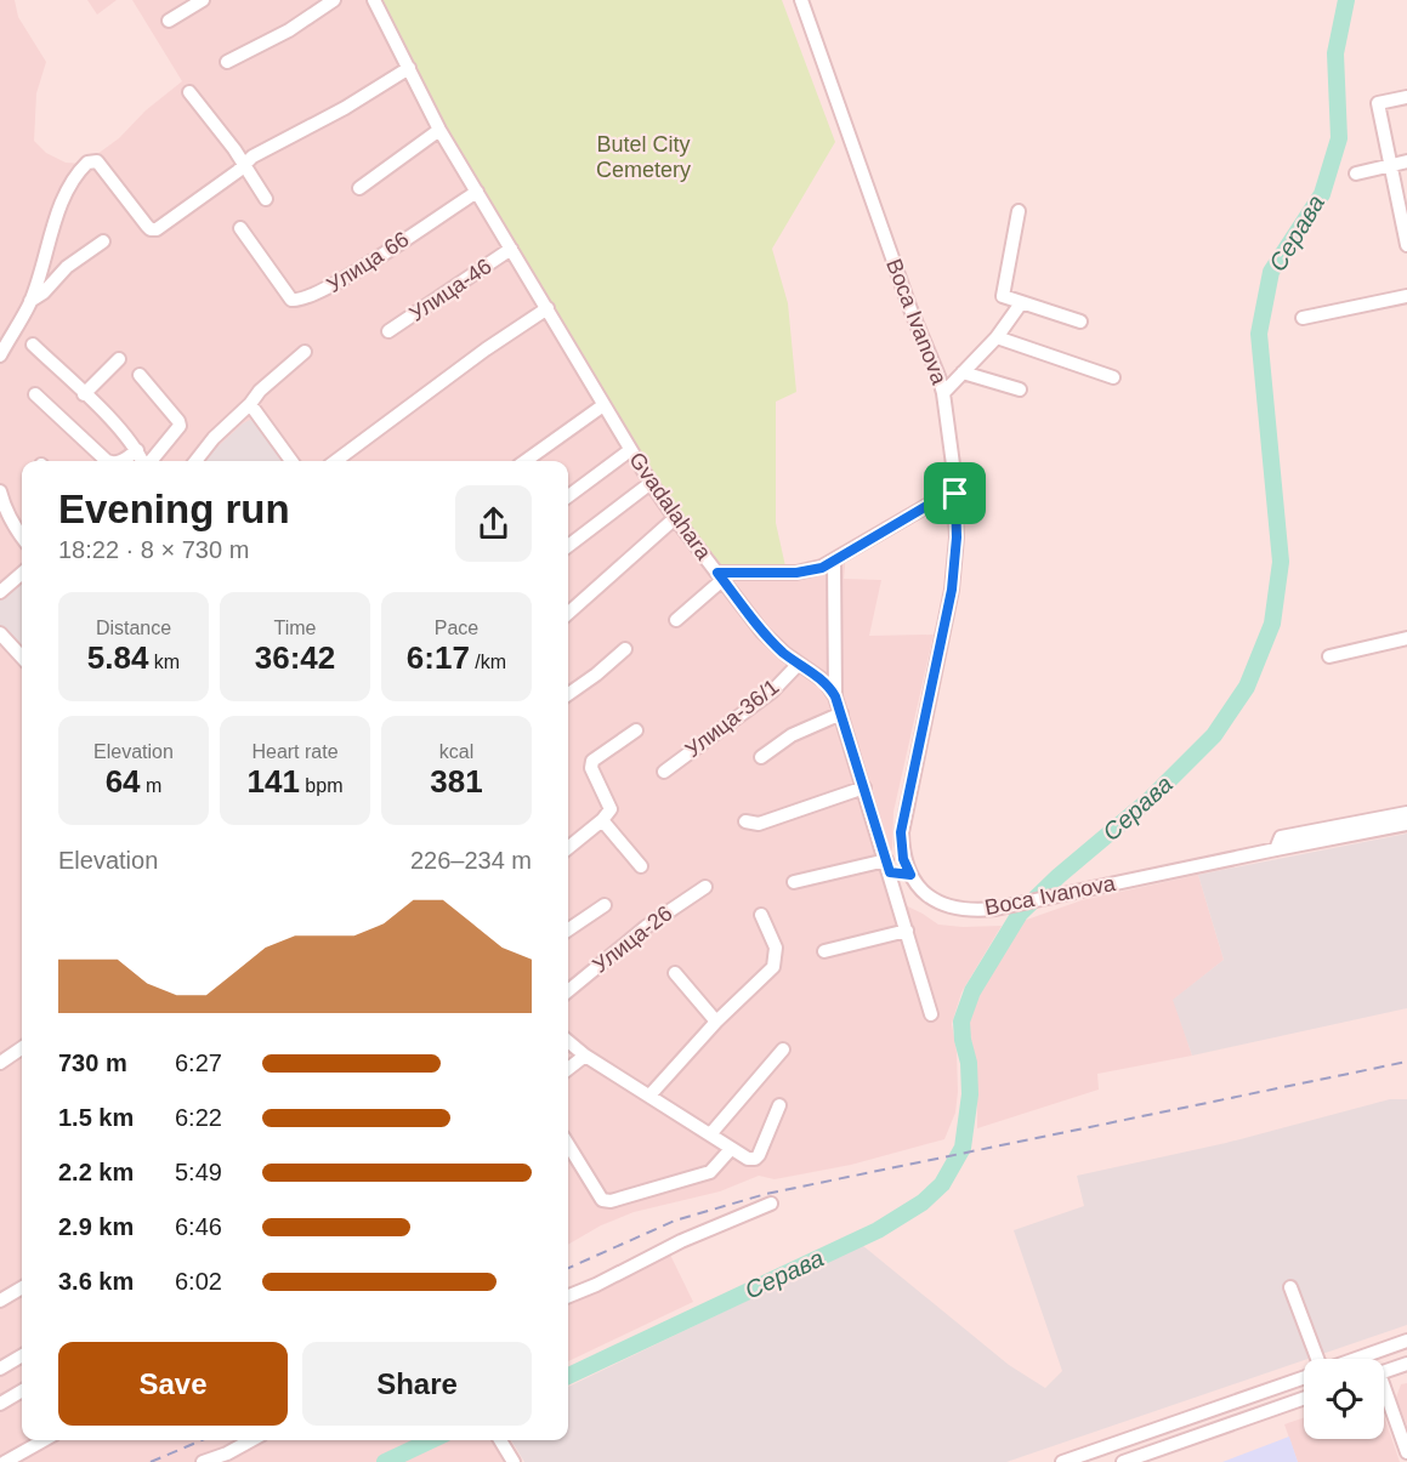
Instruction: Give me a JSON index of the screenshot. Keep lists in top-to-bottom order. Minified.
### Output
{"streets":{"street":["Улица 66","Улица-46","Boca Ivanova","Gvadalahara","Улица-36/1","Улица-26"]},"crossings":[["Улица 66","Gvadalahara"],["Улица-46","Gvadalahara"],["Gvadalahara","Улица-36/1"]],"water":["Серава"],"parks":["Butel City Cemetery"],"page":{"heading":["Evening run","18:22 · 8 × 730 m"],"stats":[["Distance","5.84 km"],["Time","36:42"],["Pace","6:17 /km"],["Elevation","64 m"],["Heart rate","141 bpm"],["kcal","381"]],"chart":["Elevation","226–234 m"],"list":[{"name":"730 m","note":"6:27"},{"name":"1.5 km","note":"6:22"},{"name":"2.2 km","note":"5:49"},{"name":"2.9 km","note":"6:46"},{"name":"3.6 km","note":"6:02"}],"buttons":["Save","Share"]}}
